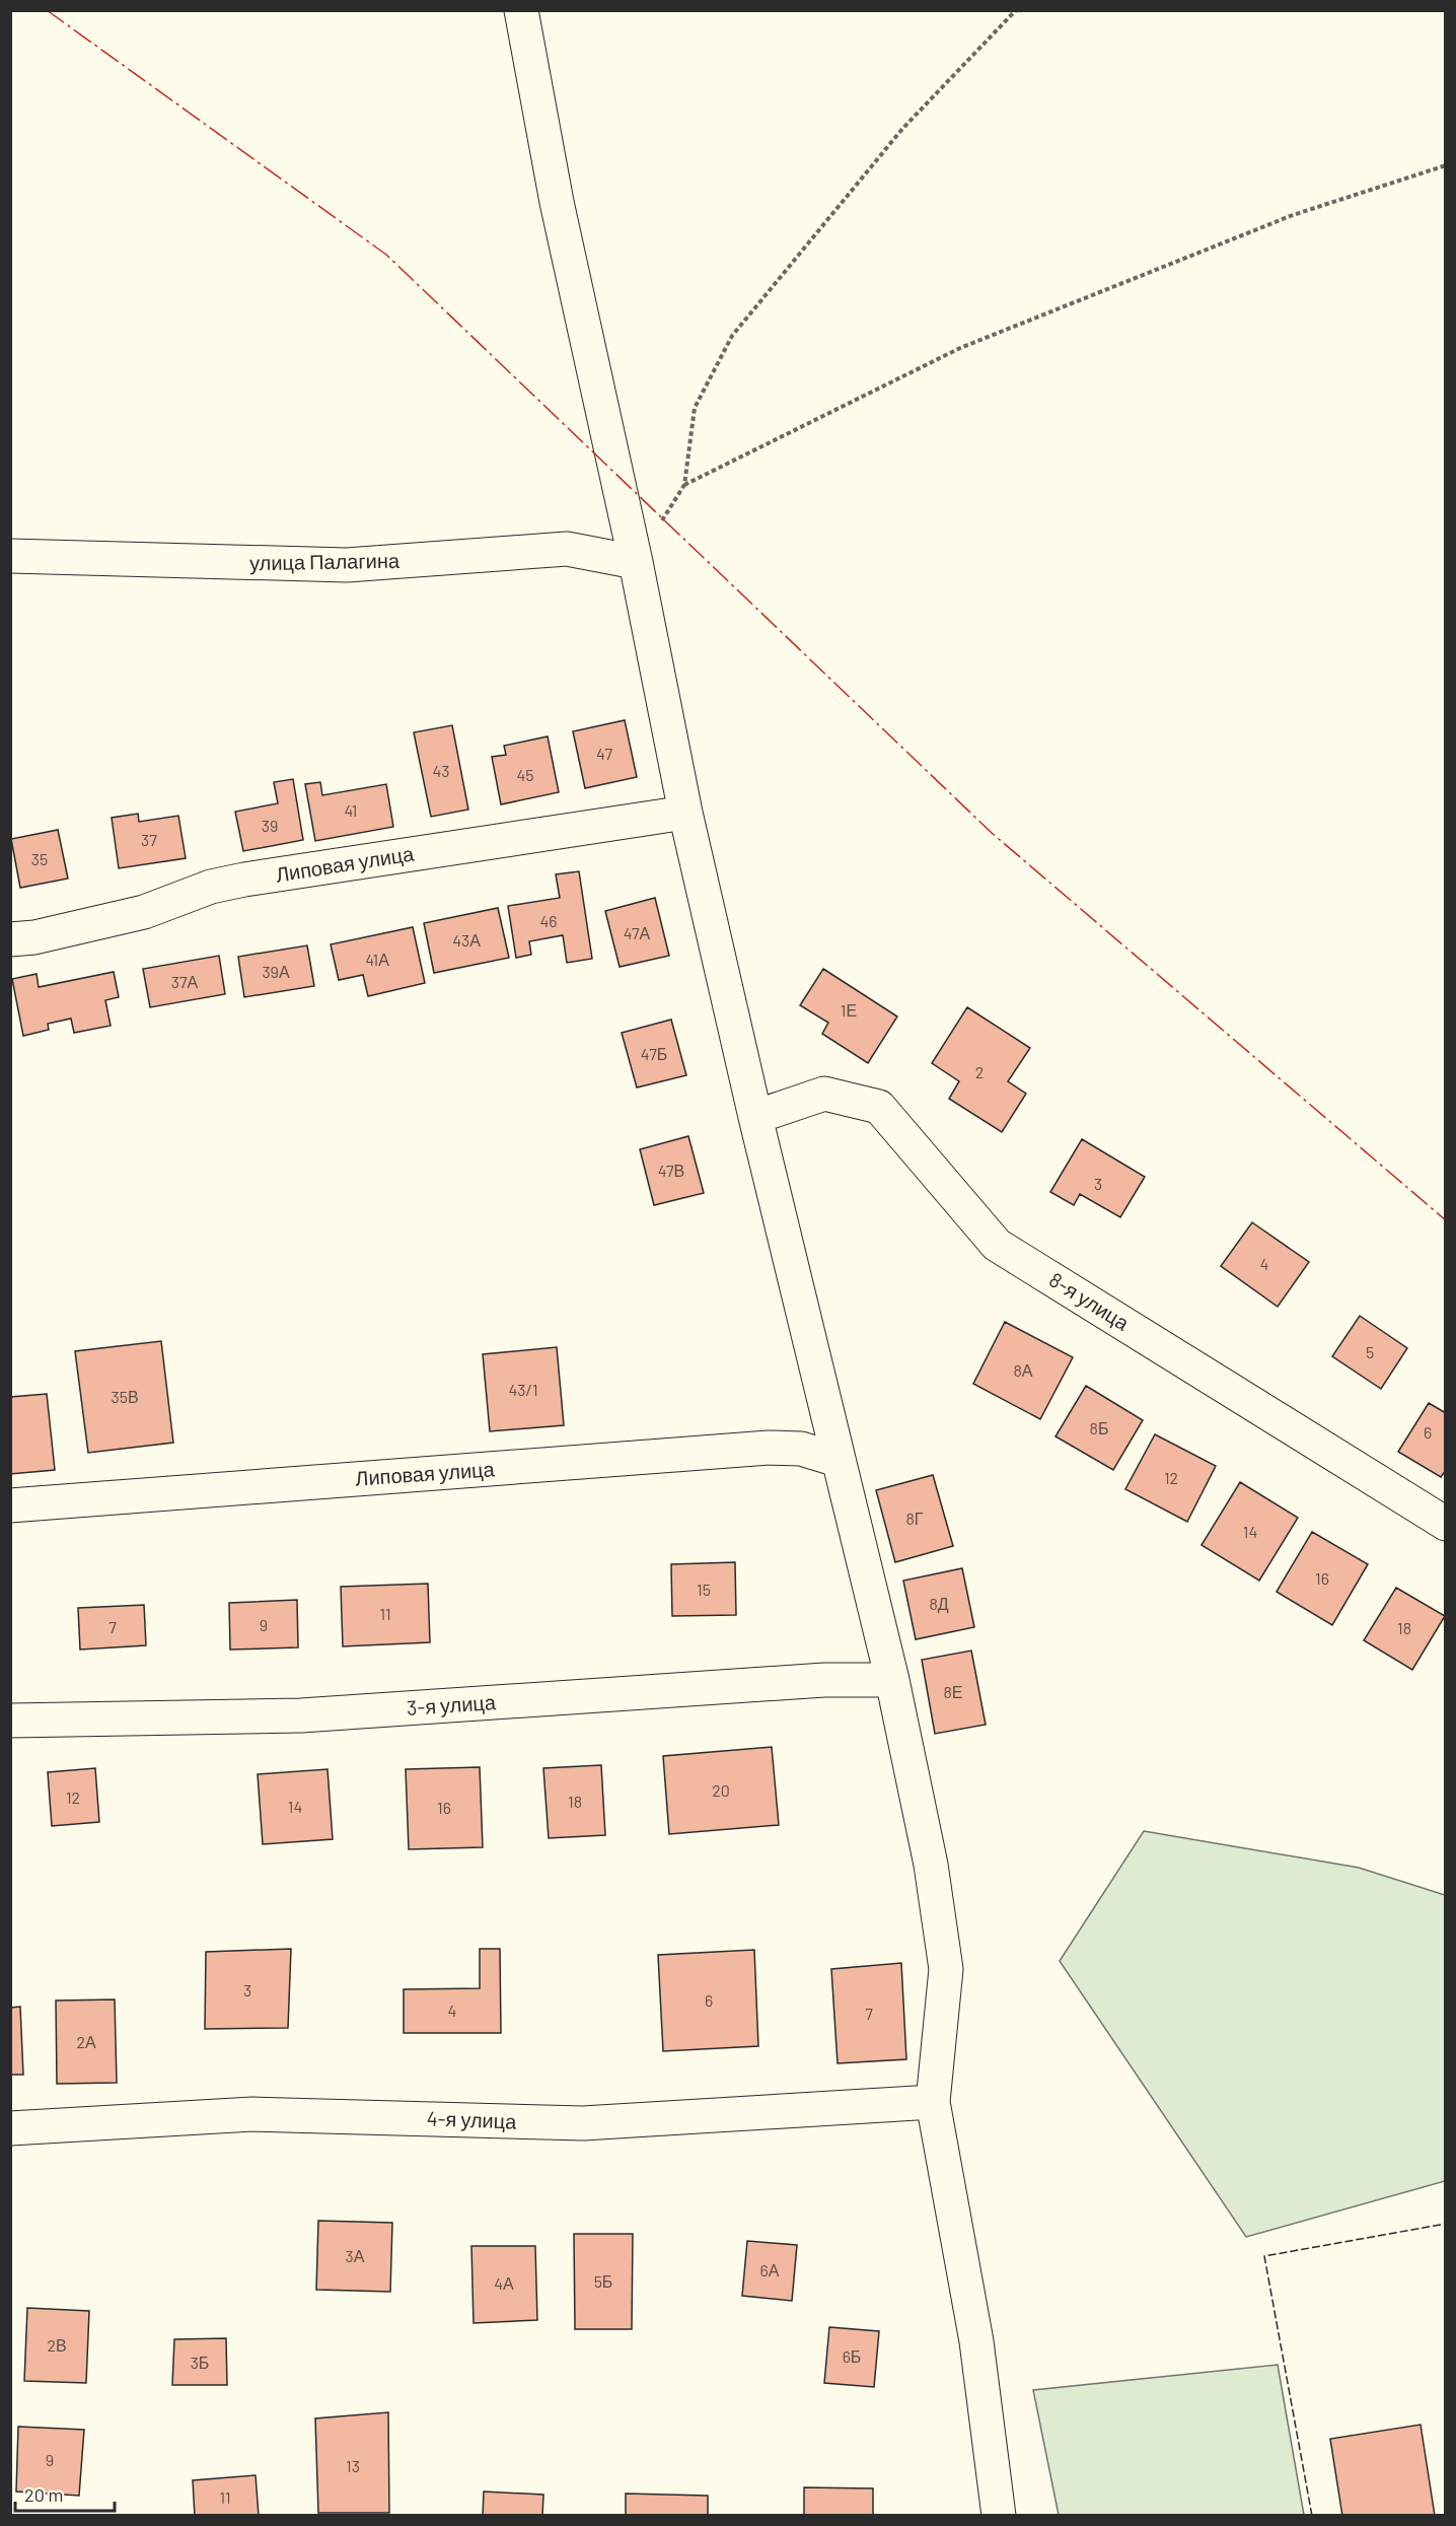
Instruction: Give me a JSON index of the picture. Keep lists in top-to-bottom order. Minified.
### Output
{"streets":{"street":["улица Палагина","Липовая улица","8-я улица","3-я улица","4-я улица"]},"house_numbers":["47","43","45","41","39","37","35","46","47А","43А","41А","39А","37А","1Е","47Б","2","47В","3","4","5","8А","43/1","35В","8Б","6","12","8Г","14","16","15","8Д","11","9","7","18","8Е","20","12","18","14","16","3","6","4","7","2А","3А","6А","5Б","4А","2В","6Б","3Б","9","13","11"],"scale_bar":"20 m"}
